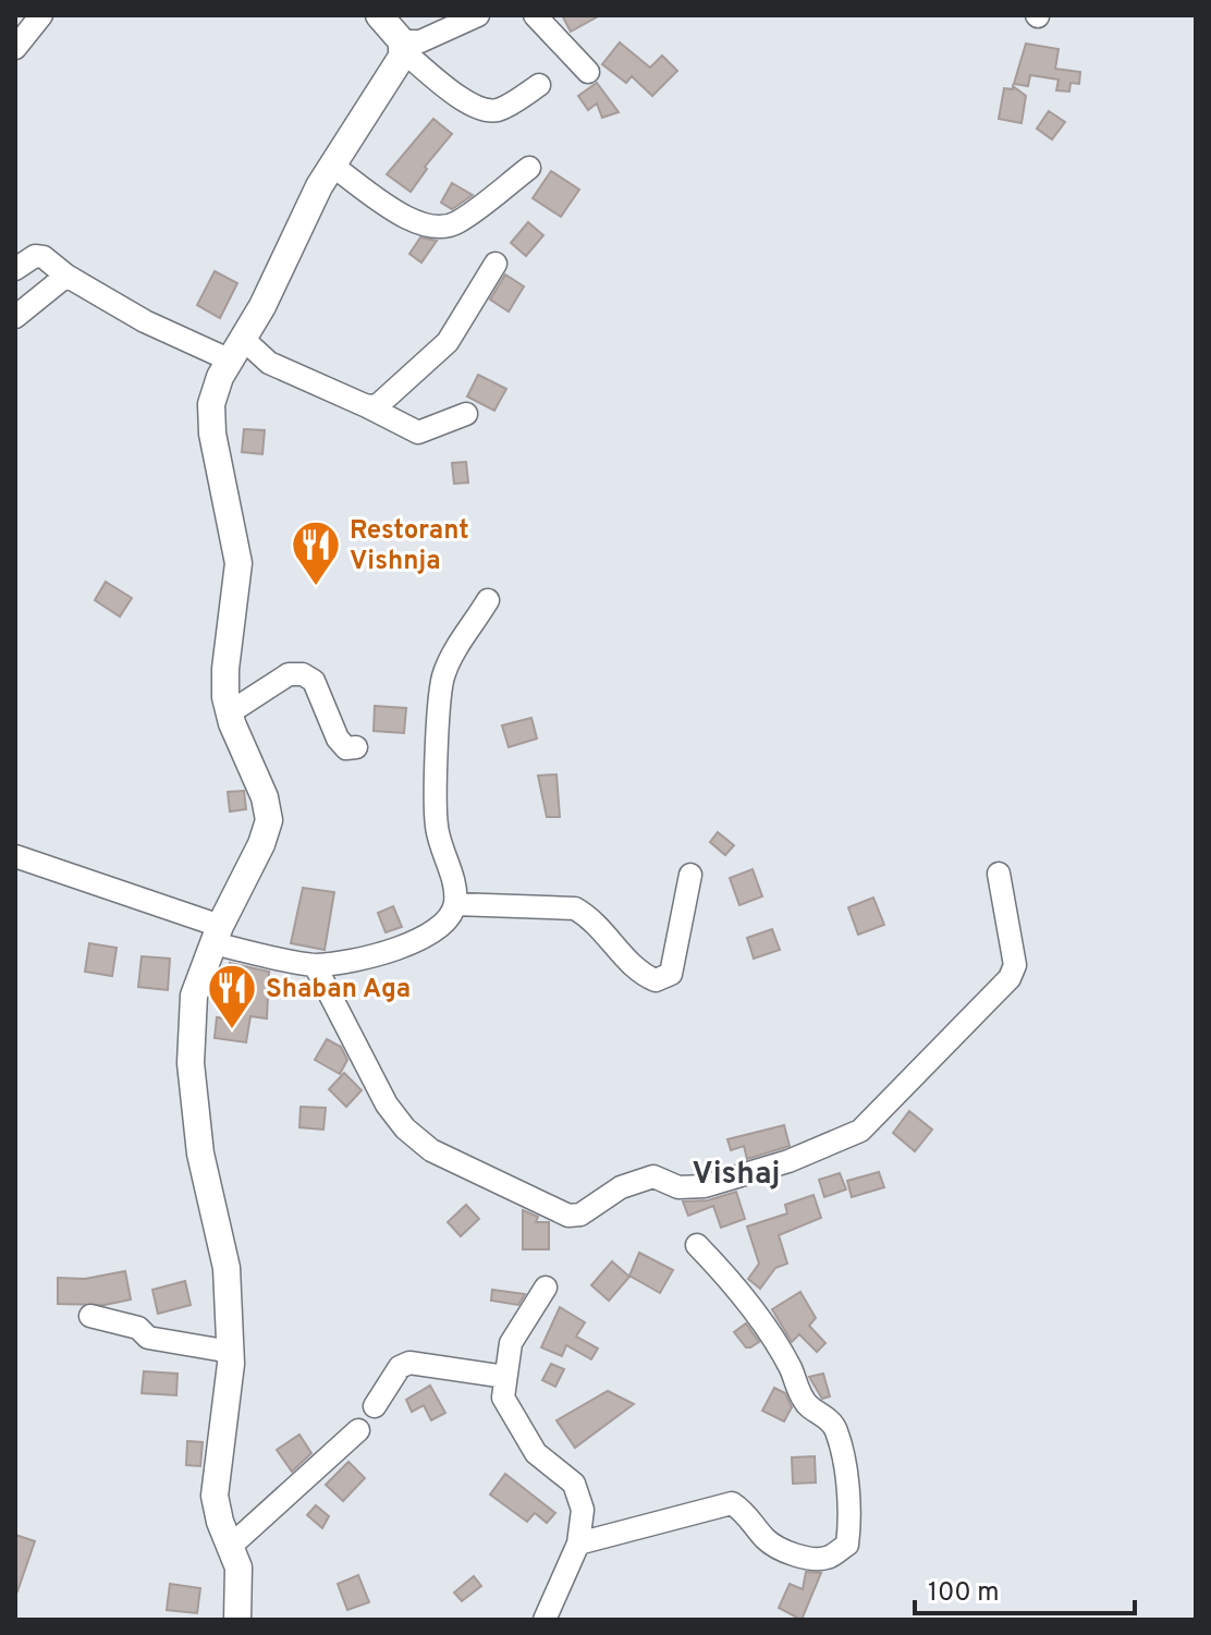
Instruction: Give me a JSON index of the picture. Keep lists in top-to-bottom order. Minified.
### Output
{"districts":["Vishaj"],"places":{"restaurant":["Restorant Vishnja","Shaban Aga"]},"scale_bar":"100 m"}
